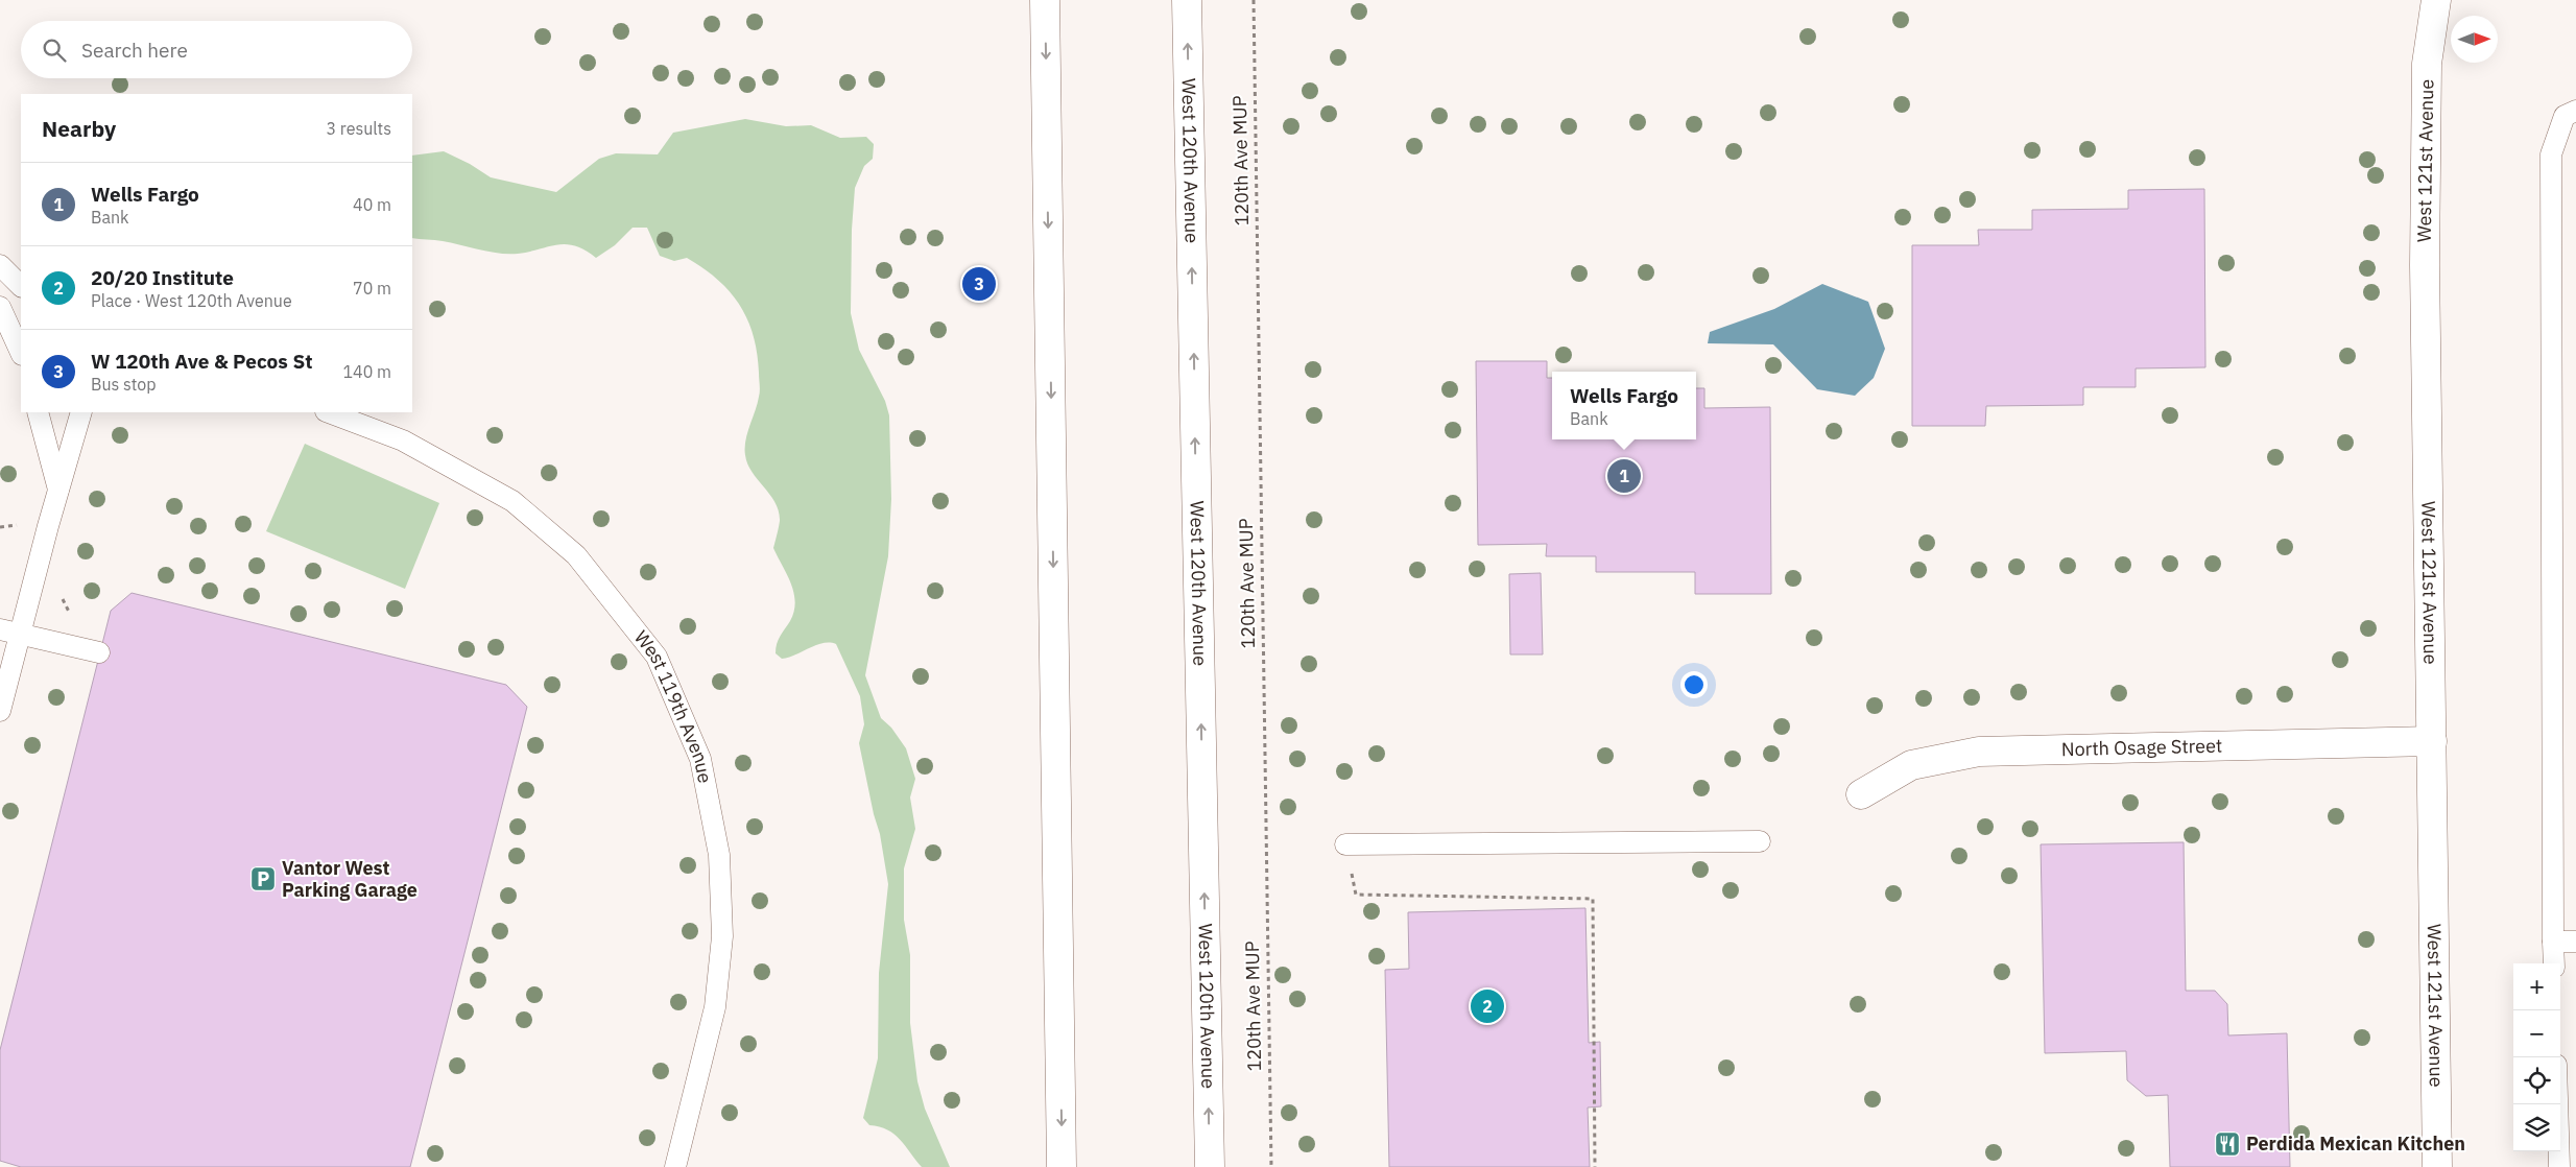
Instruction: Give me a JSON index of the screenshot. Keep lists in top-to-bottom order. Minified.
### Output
{"streets":{"main road":["West 120th Avenue","West 121st Avenue","North Osage Street"],"lane":["West 119th Avenue"],"path":["120th Ave MUP"]},"crossings":[["West 121st Avenue","North Osage Street"]],"places":{"parking":["Vantor West Parking Garage"],"restaurant":["Perdida Mexican Kitchen"]},"north":"right","page":{"search":"Search here","heading":["Nearby","3 results"],"list":[{"mark":"1","name":"Wells Fargo","note":"Bank","value":"40 m"},{"mark":"2","name":"20/20 Institute","note":"Place · West 120th Avenue","value":"70 m"},{"mark":"3","name":"W 120th Ave & Pecos St","note":"Bus stop","value":"140 m"}],"pins":["3","1","2"],"popup":["Wells Fargo","Bank"],"map_buttons":["+","−"]}}
